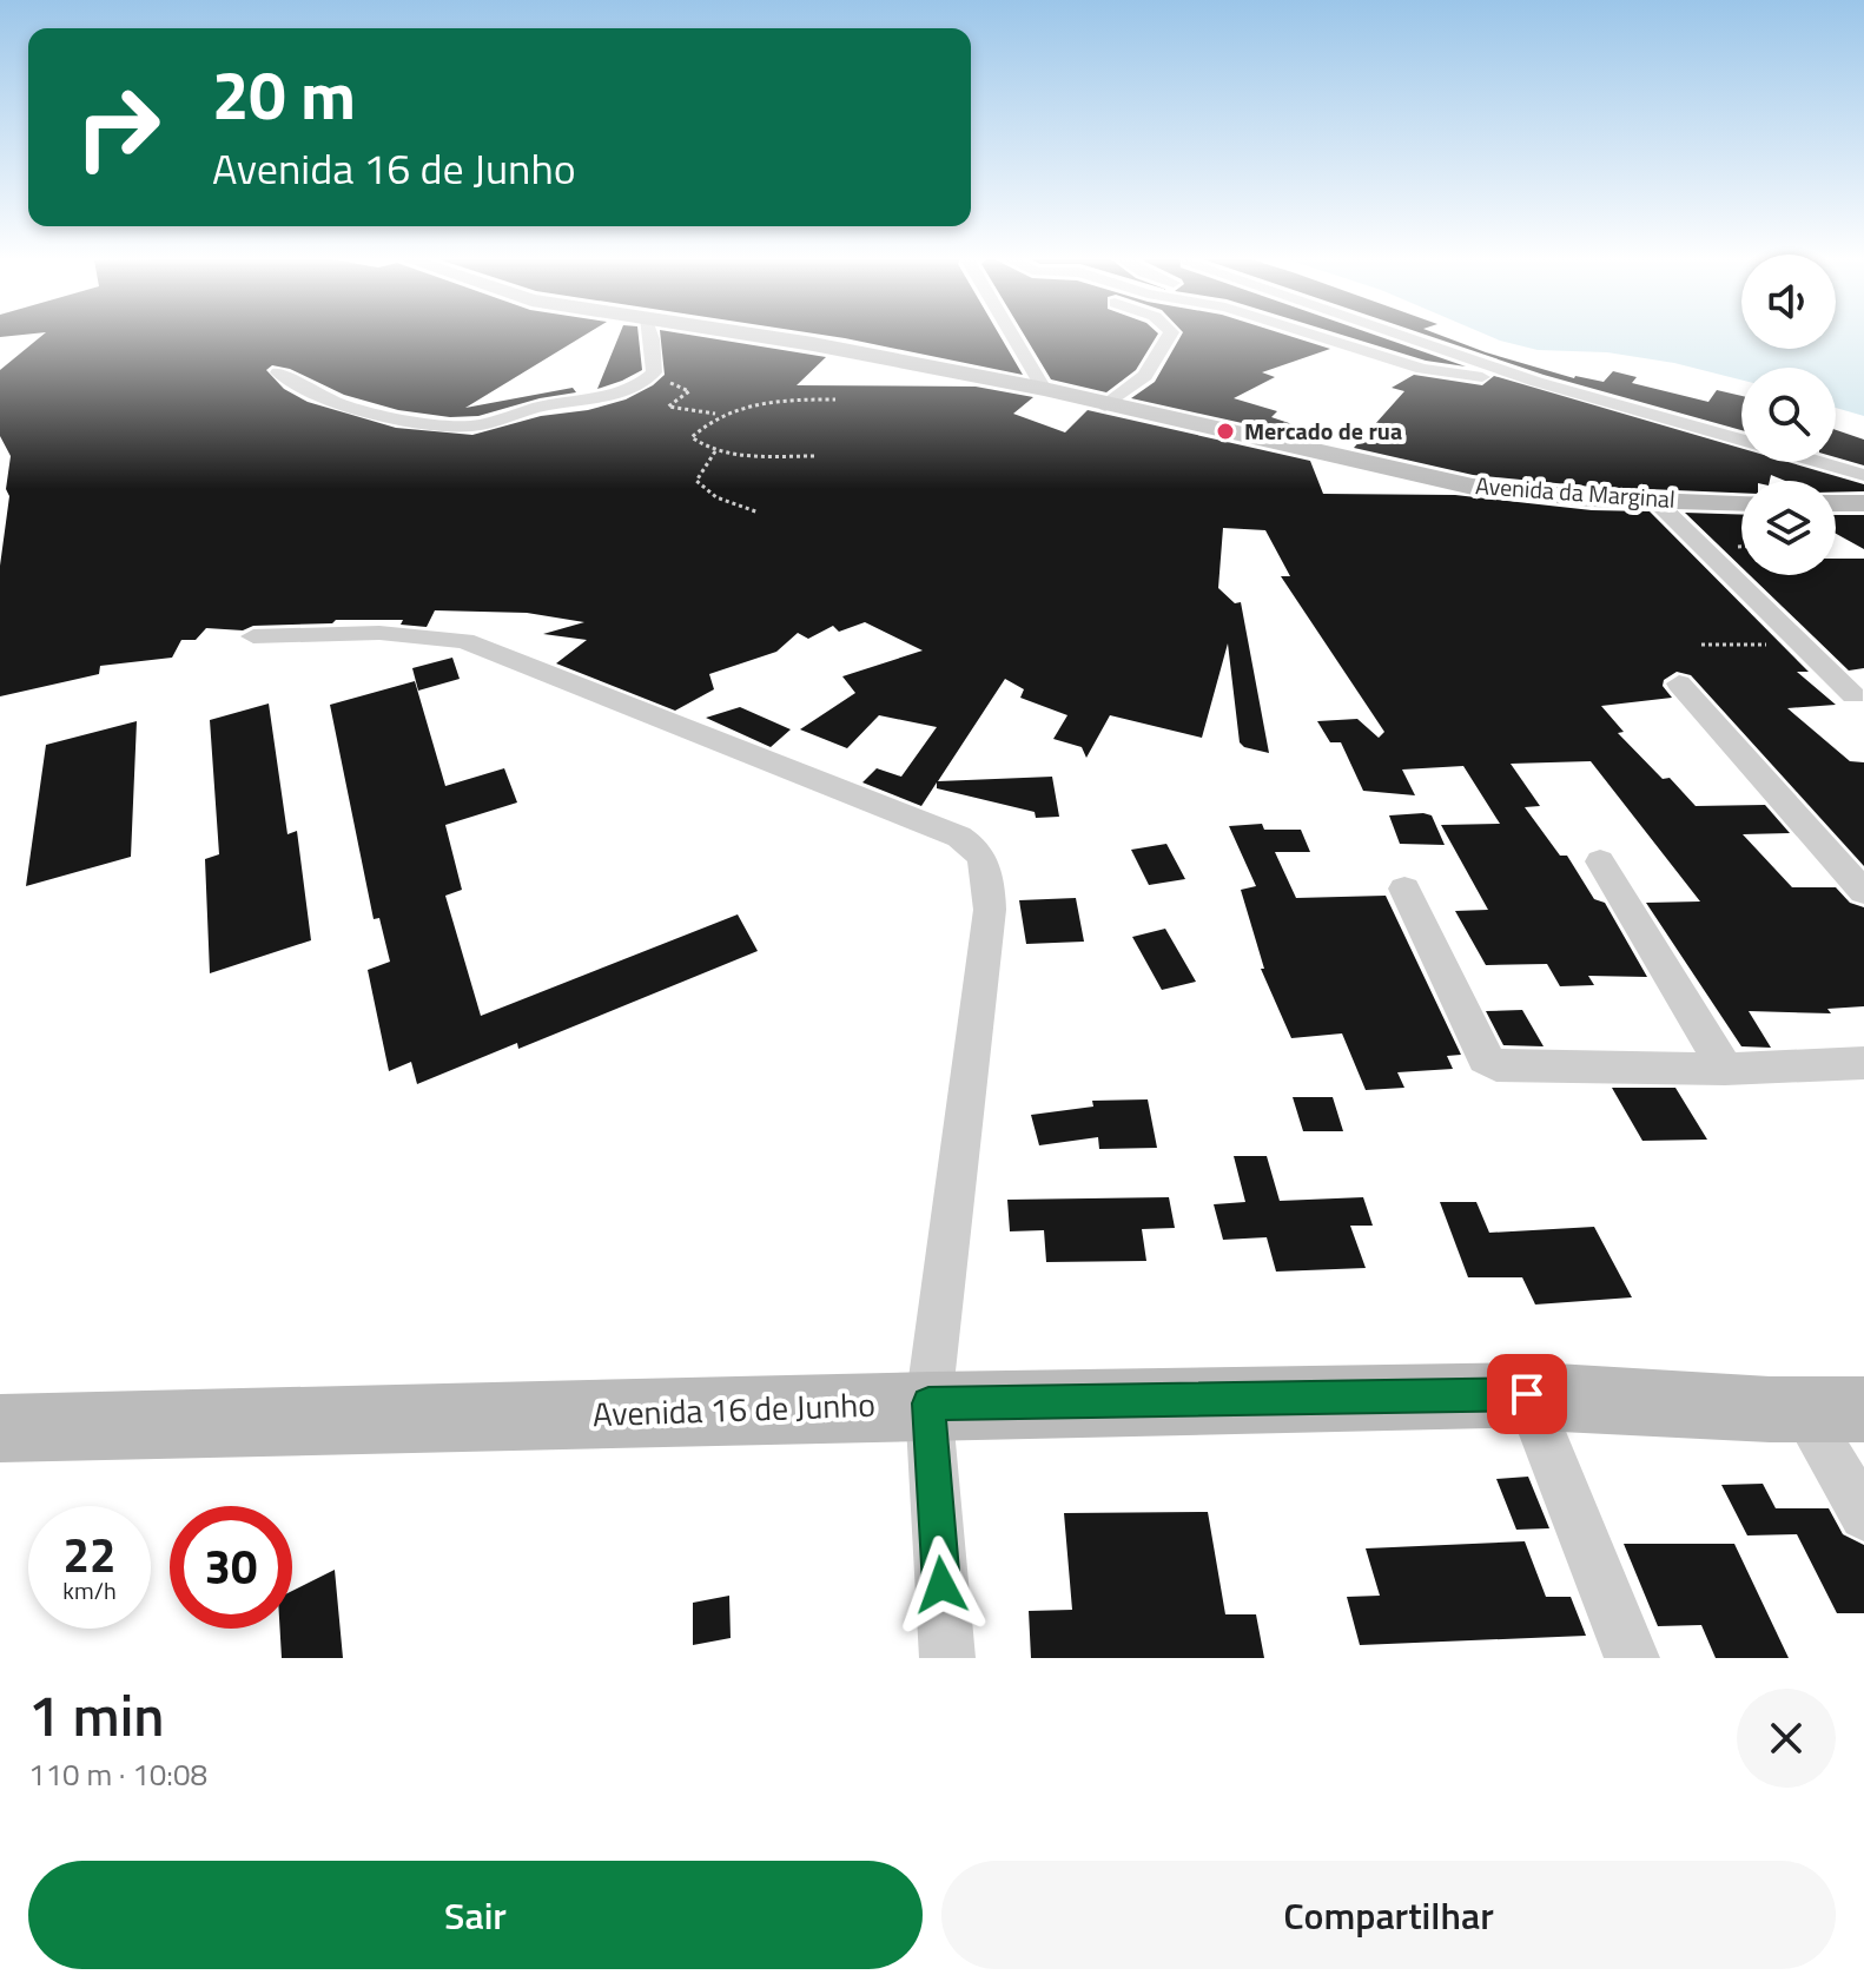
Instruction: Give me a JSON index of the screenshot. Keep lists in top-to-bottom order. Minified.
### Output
{"streets":{"street":["Avenida da Marginal","Avenida 16 de Junho"]},"places":["Mercado de rua"],"page":{"turn":["20 m","Avenida 16 de Junho"],"speed":"22 km/h","limit":"30","heading":["1 min","110 m · 10:08"],"buttons":["Sair","Compartilhar"]}}
